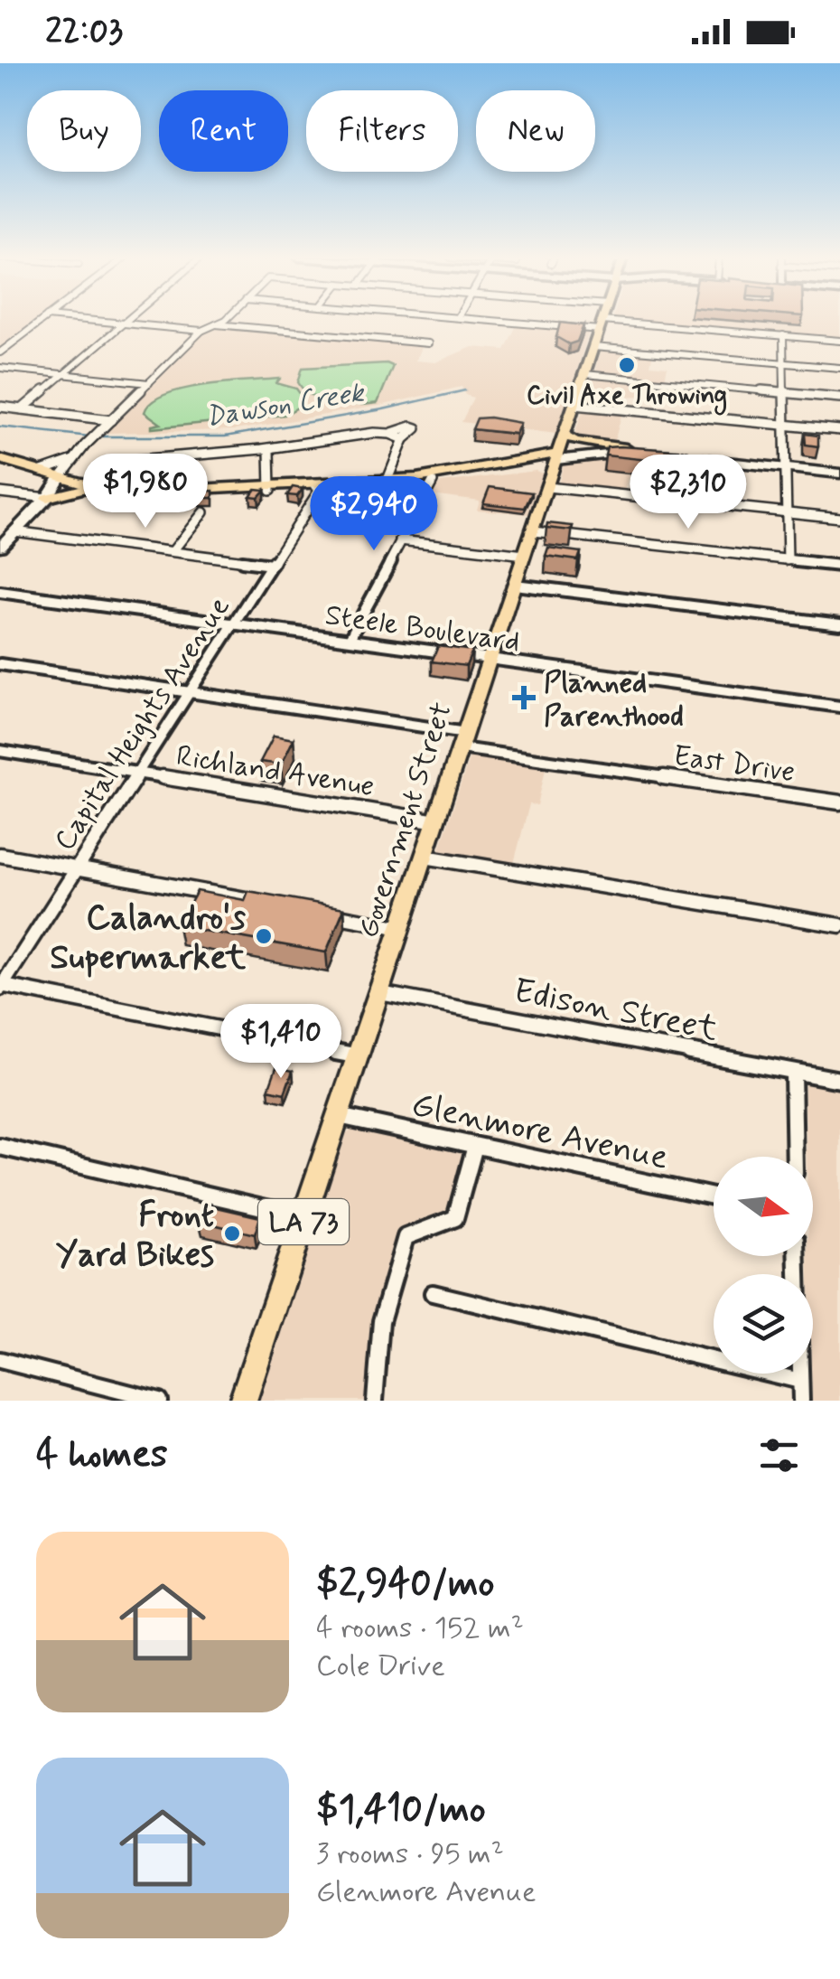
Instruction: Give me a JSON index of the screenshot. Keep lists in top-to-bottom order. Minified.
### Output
{"streets":{"main road":["Government Street","LA 73"],"street":["Steele Boulevard","Capital Heights Avenue","East Drive","Richland Avenue","Edison Street","Glenmore Avenue"]},"crossings":[["Steele Boulevard","Capital Heights Avenue"],["Steele Boulevard","Government Street"],["Capital Heights Avenue","East Drive"],["Capital Heights Avenue","Richland Avenue"],["East Drive","Government Street"],["Richland Avenue","Government Street"],["Government Street","Edison Street"],["Government Street","Glenmore Avenue"]],"water":["Dawson Creek"],"places":{"other":["Civil Axe Throwing","Calandro's Supermarket","Front Yard Bikes"],"health":["Planned Parenthood"]},"north":"right","page":{"status":"22:03","chip":["Buy","Rent","Filters","New"],"price":["$1,980","$2,310","$2,940","$1,410"],"heading":"4 homes","list":[{"name":"$2,940/mo","note":"4 rooms · 152 m² · Cole Drive"},{"name":"$1,410/mo","note":"3 rooms · 95 m² · Glenmore Avenue"}]}}
